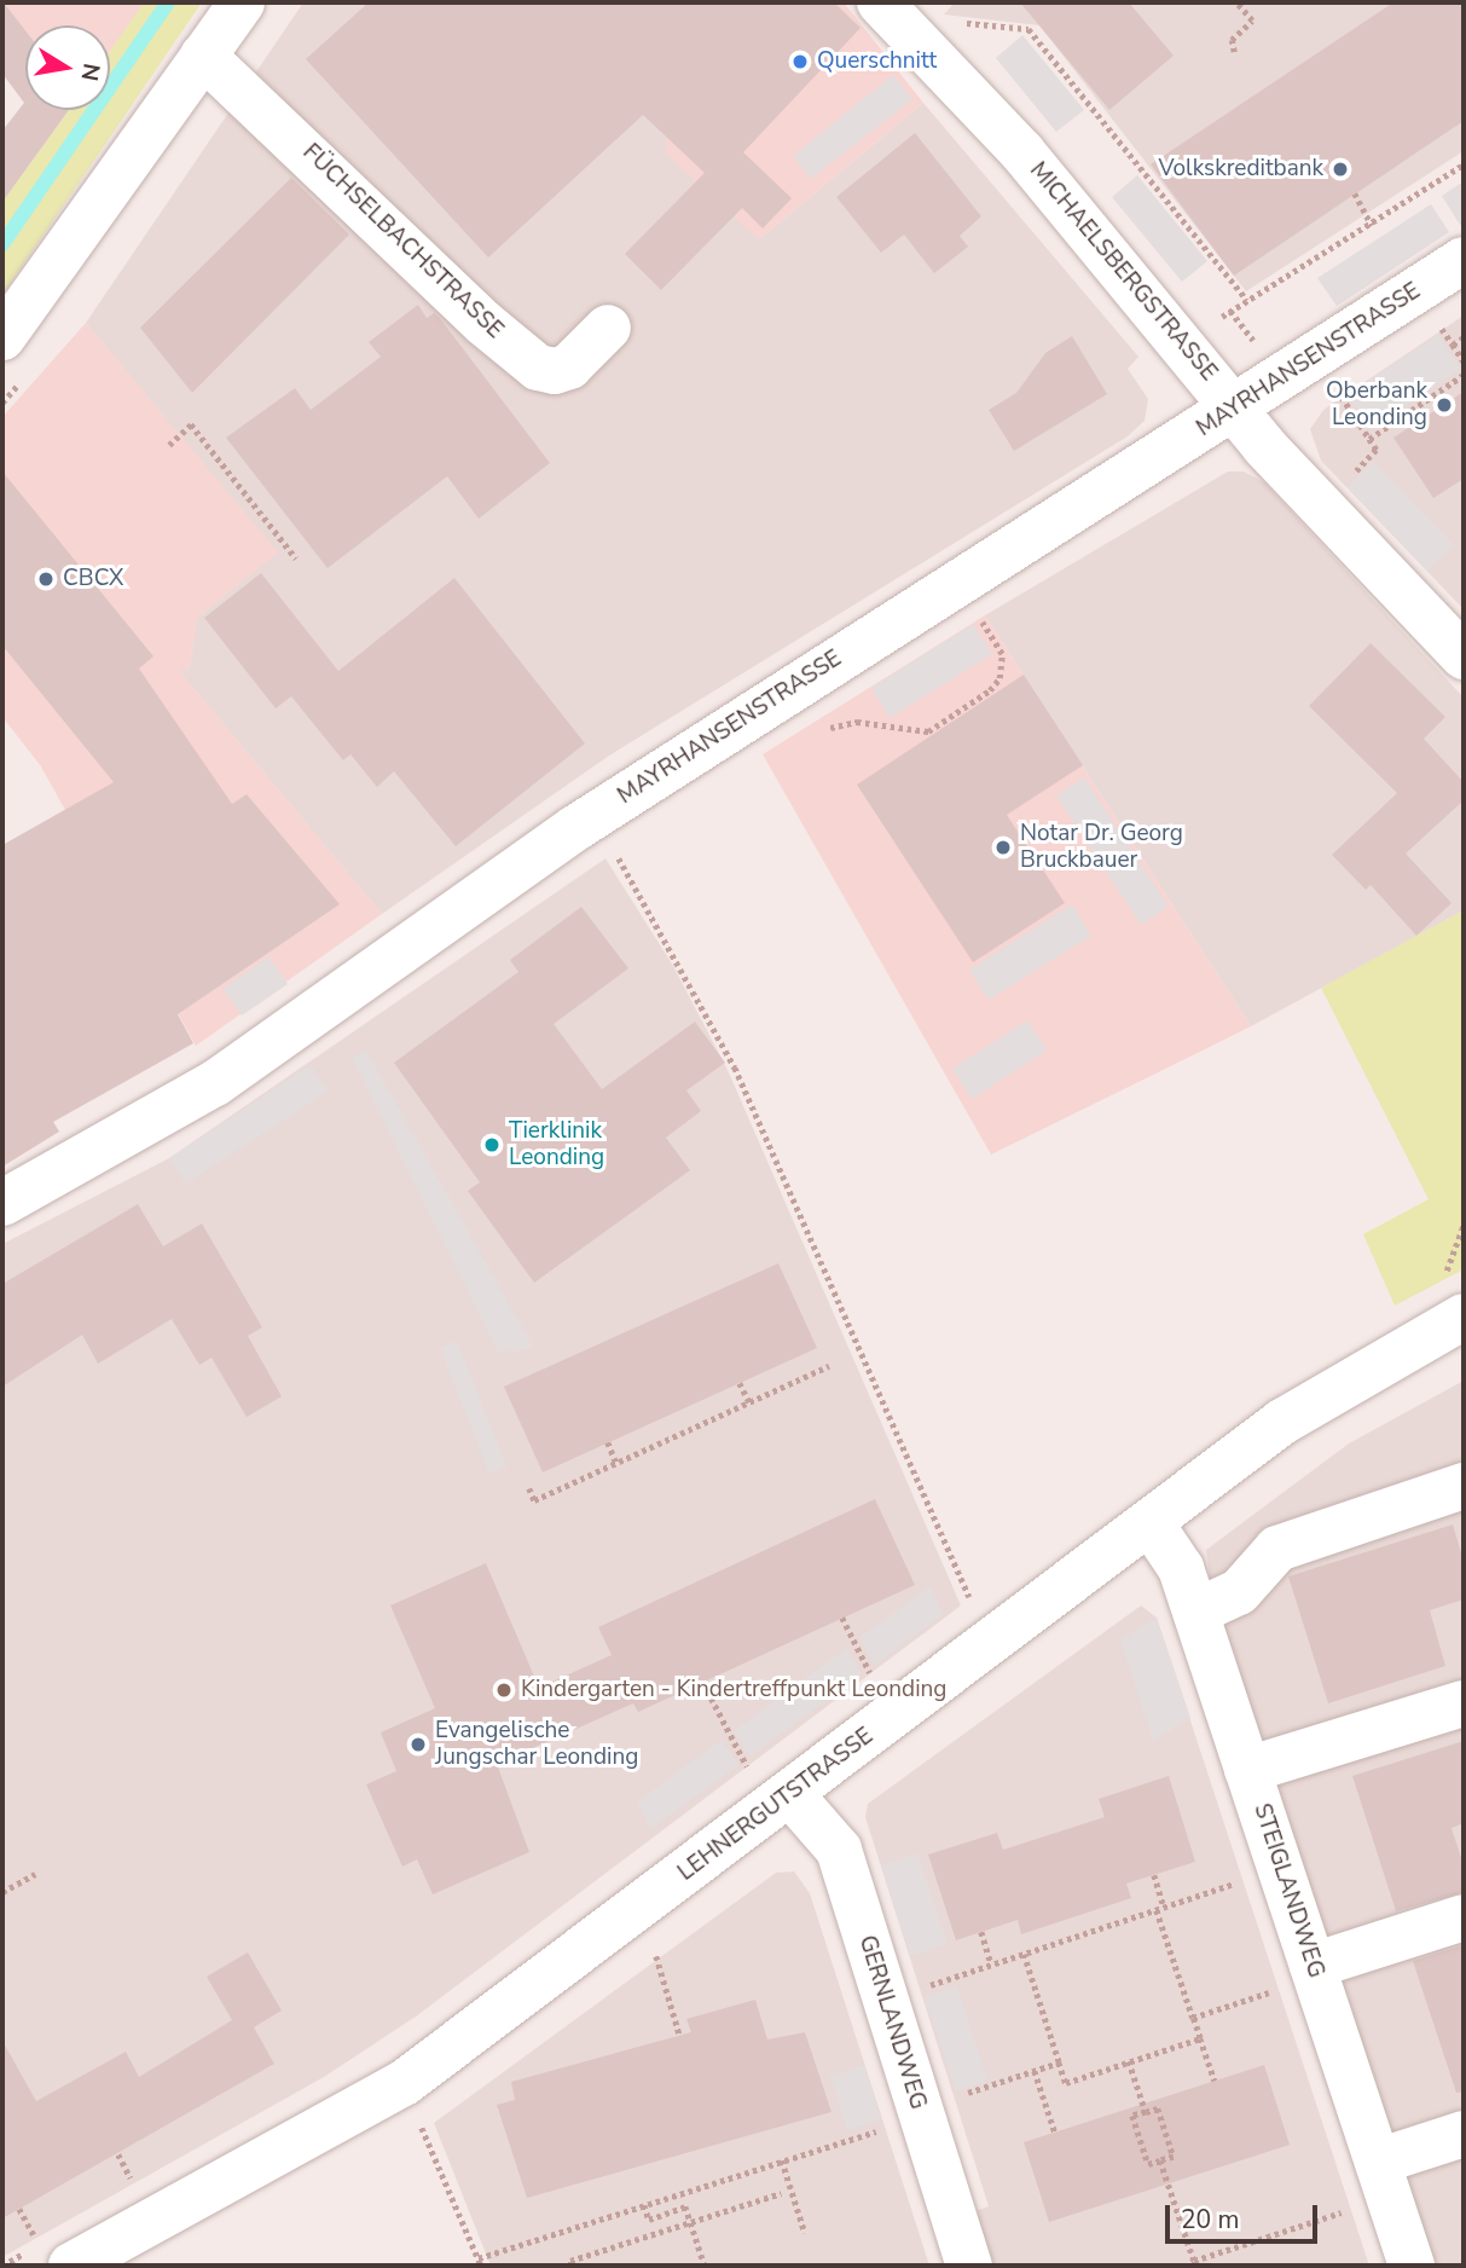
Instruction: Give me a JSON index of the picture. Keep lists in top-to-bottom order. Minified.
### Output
{"streets":{"street":["FÜCHSELBACHSTRASSE","MICHAELSBERGSTRASSE","MAYRHANSENSTRASSE","LEHNERGUTSTRASSE","STEIGLANDWEG","GERNLANDWEG"]},"crossings":[["MICHAELSBERGSTRASSE","MAYRHANSENSTRASSE"],["LEHNERGUTSTRASSE","STEIGLANDWEG"],["LEHNERGUTSTRASSE","GERNLANDWEG"]],"places":["Querschnitt","Volkskreditbank","Oberbank Leonding","CBCX","Notar Dr. Georg Bruckbauer","Tierklinik Leonding","Kindergarten - Kindertreffpunkt Leonding","Evangelische Jungschar Leonding"],"scale_bar":"20 m","north":"right"}
